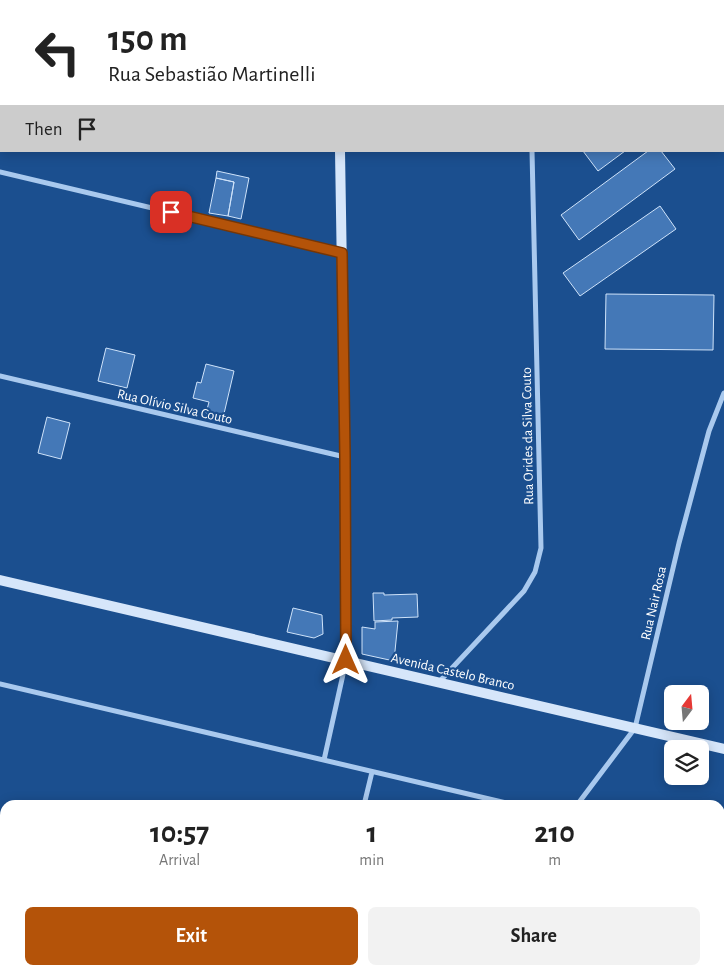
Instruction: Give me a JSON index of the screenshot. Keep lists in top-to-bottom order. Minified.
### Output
{"streets":{"street":["Rua Olívio Silva Couto","Rua Orides da Silva Couto","Rua Nair Rosa","Avenida Castelo Branco"]},"crossings":[["Rua Orides da Silva Couto","Avenida Castelo Branco"],["Rua Nair Rosa","Avenida Castelo Branco"]],"north":"top","page":{"turn":["150 m","Rua Sebastião Martinelli"],"then":"Then","eta":["10:57","Arrival","1","min","210","m"],"buttons":["Exit","Share"]}}
